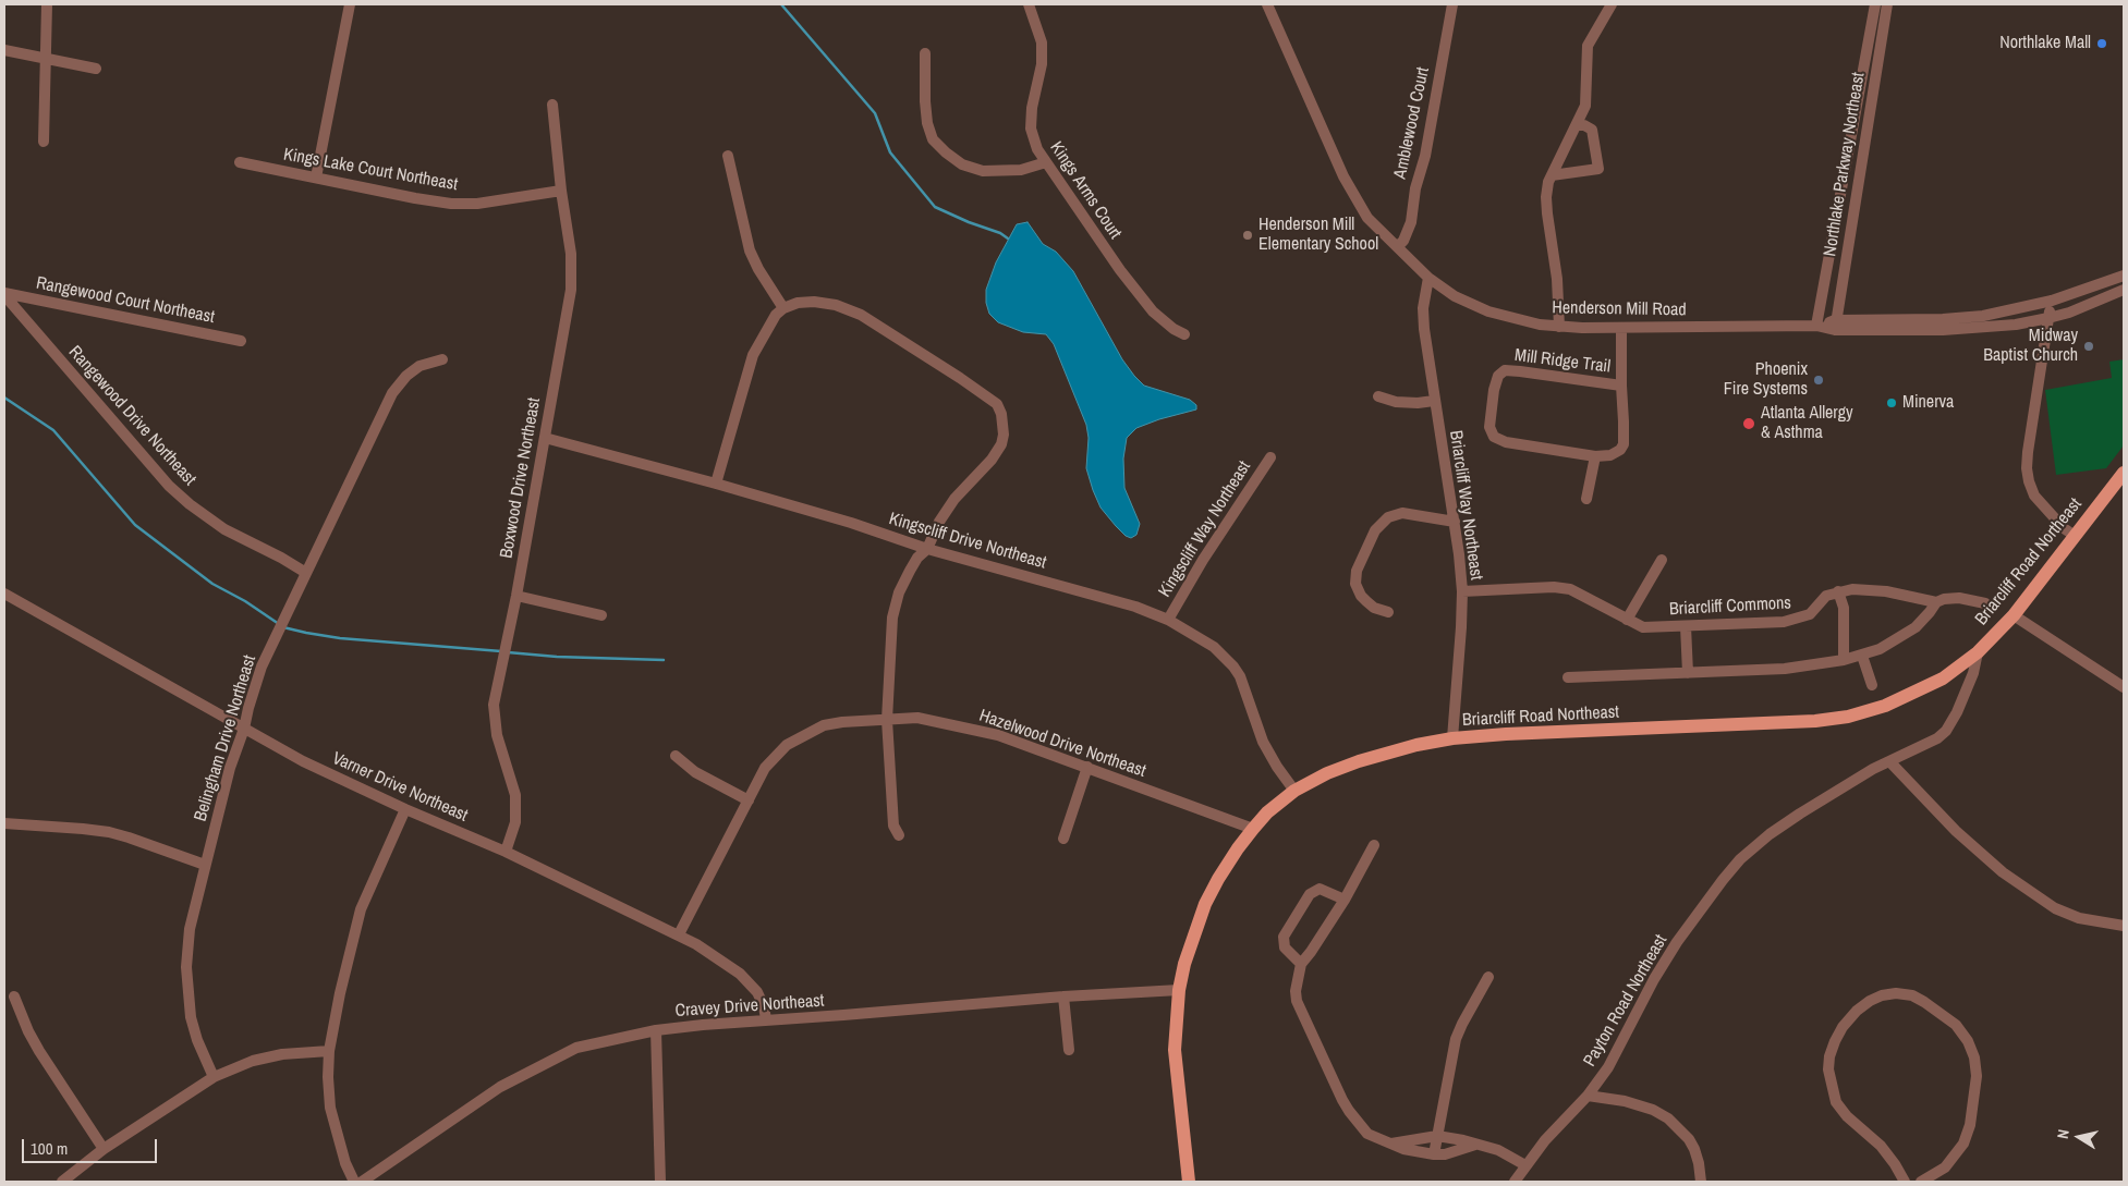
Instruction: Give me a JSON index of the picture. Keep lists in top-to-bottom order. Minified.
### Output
{"streets":{"main road":["Briarcliff Road Northeast"],"street":["Amblewood Court","Northlake Parkway Northeast","Kings Lake Court Northeast","Kings Arms Court","Rangewood Court Northeast","Henderson Mill Road","Mill Ridge Trail","Rangewood Drive Northeast","Boxwood Drive Northeast","Briarcliff Way Northeast","Kingscliff Way Northeast","Kingscliff Drive Northeast","Briarcliff Commons","Belingham Drive Northeast","Hazelwood Drive Northeast","Varner Drive Northeast","Payton Road Northeast","Cravey Drive Northeast"]},"crossings":[["Amblewood Court","Henderson Mill Road"],["Northlake Parkway Northeast","Henderson Mill Road"],["Kings Lake Court Northeast","Boxwood Drive Northeast"],["Rangewood Court Northeast","Rangewood Drive Northeast"],["Henderson Mill Road","Mill Ridge Trail"],["Henderson Mill Road","Briarcliff Way Northeast"],["Rangewood Drive Northeast","Belingham Drive Northeast"],["Boxwood Drive Northeast","Kingscliff Drive Northeast"],["Boxwood Drive Northeast","Varner Drive Northeast"],["Briarcliff Way Northeast","Briarcliff Road Northeast"],["Briarcliff Way Northeast","Briarcliff Commons"],["Kingscliff Way Northeast","Kingscliff Drive Northeast"],["Kingscliff Drive Northeast","Briarcliff Road Northeast"],["Briarcliff Road Northeast","Hazelwood Drive Northeast"],["Briarcliff Road Northeast","Payton Road Northeast"],["Briarcliff Road Northeast","Cravey Drive Northeast"],["Belingham Drive Northeast","Varner Drive Northeast"],["Hazelwood Drive Northeast","Varner Drive Northeast"],["Varner Drive Northeast","Cravey Drive Northeast"]],"places":["Northlake Mall","Henderson Mill Elementary School","Midway Baptist Church","Phoenix Fire Systems","Minerva","Atlanta Allergy & Asthma"],"scale_bar":"100 m","north":"left"}
